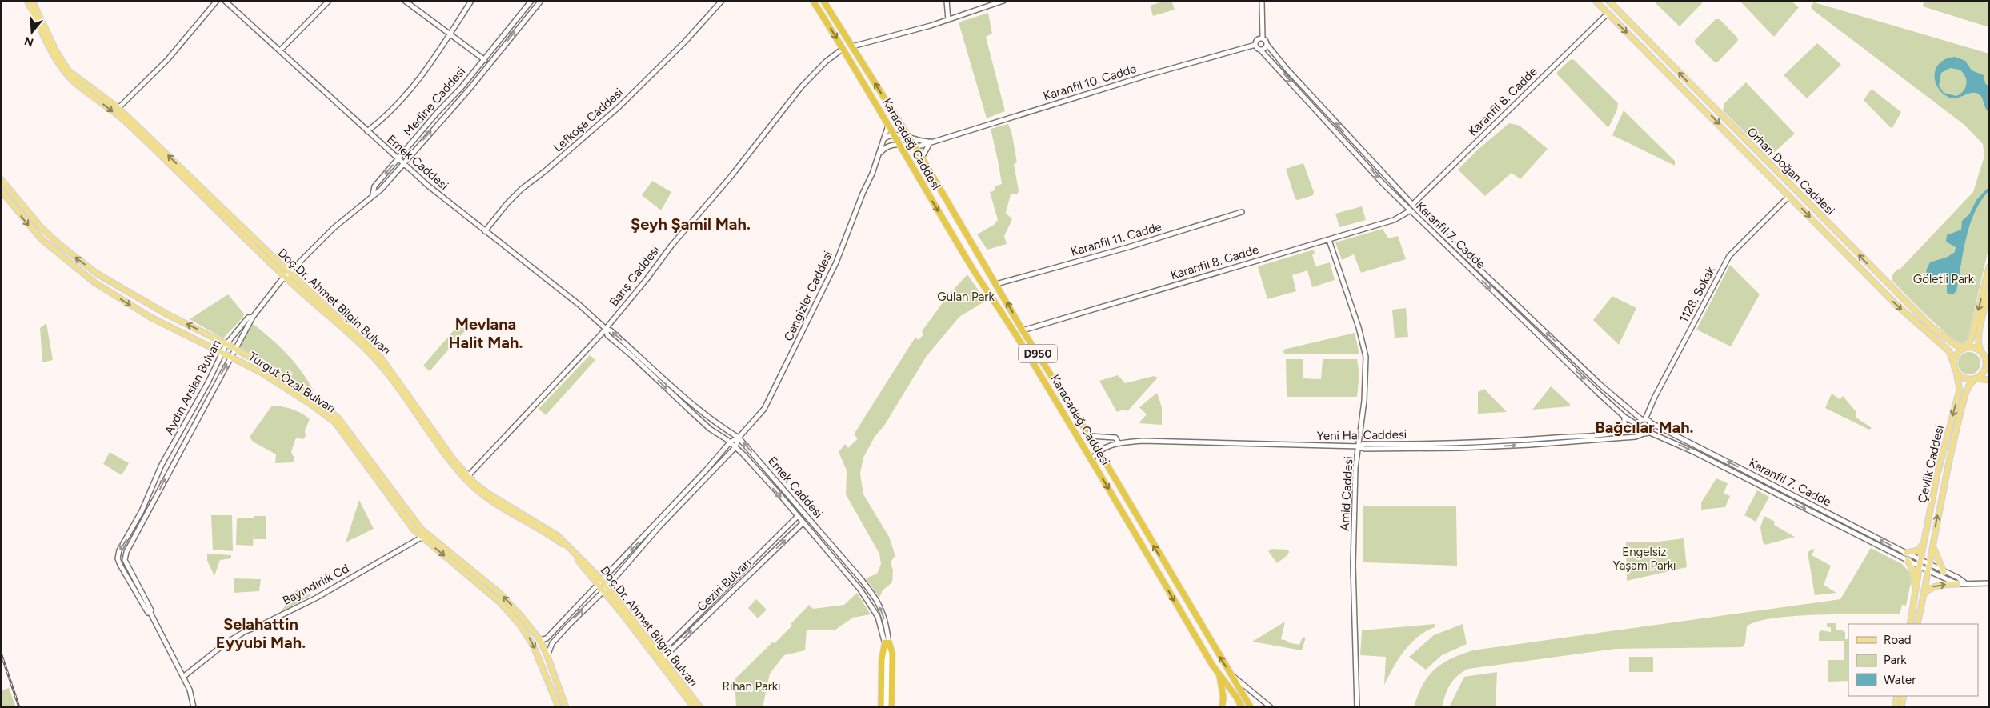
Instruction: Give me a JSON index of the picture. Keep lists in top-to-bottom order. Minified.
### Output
{"streets":{"highway":["Karacadağ Caddesi","D950"],"main road":["Orhan Doğan Caddesi","Doç.Dr. Ahmet Bilgin Bulvarı","Turgut Özal Bulvarı","Çevlik Caddesi"],"street":["Karanfil 10. Cadde","Medine Caddesi","Karanfil 8. Cadde","Lefkoşa Caddesi","Emek Caddesi","Karanfil 7. Cadde","Karanfil 11. Cadde","Barış Caddesi","1128. Sokak","Cengizler Caddesi","Aydın Arslan Bulvarı","Yeni Hal Caddesi","Amid Caddesi","Bayındırlık Cd.","Ceziri Bulvarı"]},"crossings":[["Karanfil 10. Cadde","Karacadağ Caddesi"],["Karanfil 10. Cadde","Karanfil 7. Cadde"],["Medine Caddesi","Emek Caddesi"],["Medine Caddesi","Doç.Dr. Ahmet Bilgin Bulvarı"],["Medine Caddesi","Aydın Arslan Bulvarı"],["Karanfil 8. Cadde","Karacadağ Caddesi"],["Karanfil 8. Cadde","Karanfil 7. Cadde"],["Karanfil 8. Cadde","Amid Caddesi"],["Lefkoşa Caddesi","Emek Caddesi"],["Karacadağ Caddesi","Karanfil 11. Cadde"],["Karacadağ Caddesi","Barış Caddesi"],["Karacadağ Caddesi","Cengizler Caddesi"],["Karacadağ Caddesi","Yeni Hal Caddesi"],["Emek Caddesi","Barış Caddesi"],["Emek Caddesi","Cengizler Caddesi"],["Emek Caddesi","Ceziri Bulvarı"],["Orhan Doğan Caddesi","Çevlik Caddesi"],["Karanfil 7. Cadde","1128. Sokak"],["Karanfil 7. Cadde","Yeni Hal Caddesi"],["Karanfil 7. Cadde","Çevlik Caddesi"],["Barış Caddesi","Doç.Dr. Ahmet Bilgin Bulvarı"],["1128. Sokak","Yeni Hal Caddesi"],["Cengizler Caddesi","Doç.Dr. Ahmet Bilgin Bulvarı"],["Cengizler Caddesi","Turgut Özal Bulvarı"],["Doç.Dr. Ahmet Bilgin Bulvarı","Ceziri Bulvarı"],["Turgut Özal Bulvarı","Aydın Arslan Bulvarı"],["Turgut Özal Bulvarı","Bayındırlık Cd."],["Aydın Arslan Bulvarı","Bayındırlık Cd."],["Yeni Hal Caddesi","Amid Caddesi"]],"districts":["Şeyh Şamil Mah.","Mevlana Halit Mah.","Bağcılar Mah.","Selahattin Eyyubi Mah."],"parks":["Göletli Park","Gulan Park","Engelsiz Yaşam Parkı","Rihan Parkı"],"legend":["Road","Park","Water"],"north":"bottom"}
